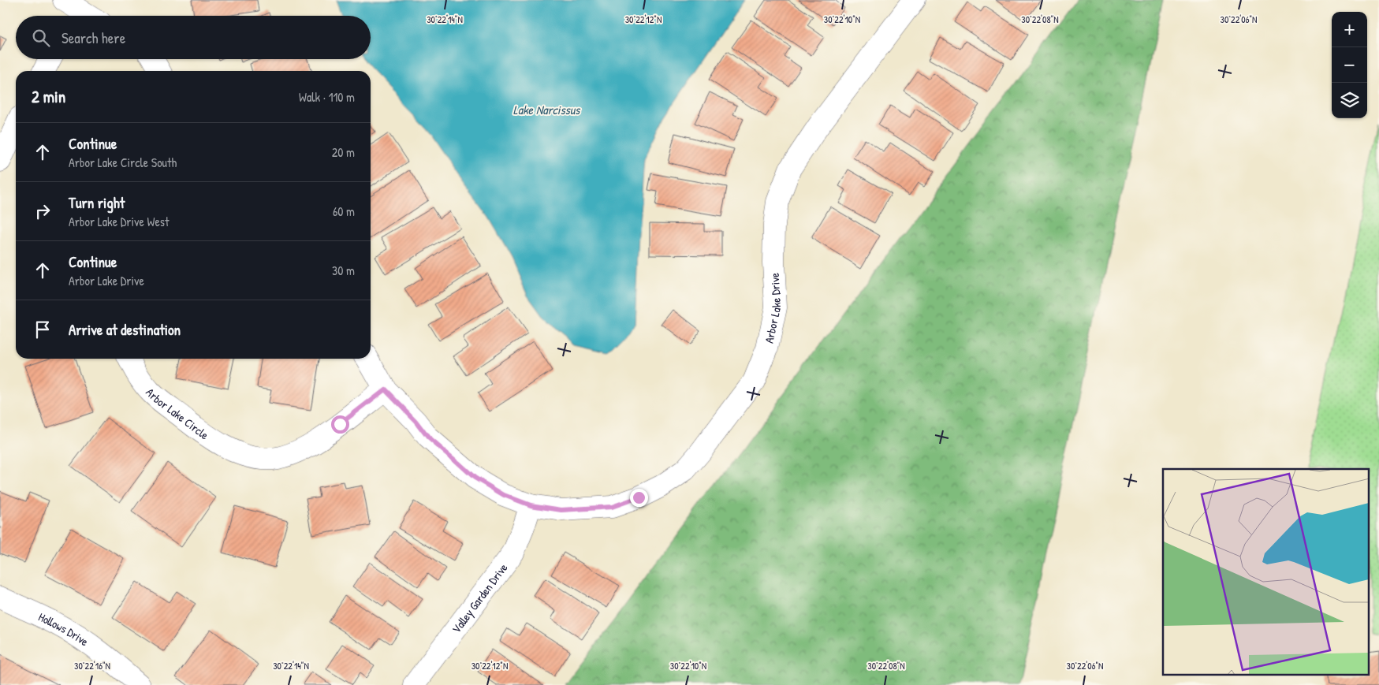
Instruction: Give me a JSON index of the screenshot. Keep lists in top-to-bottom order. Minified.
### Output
{"streets":{"street":["Arbor Lake Drive","Arbor Lake Circle","Valley Garden Drive","Hollows Drive"]},"crossings":[["Arbor Lake Drive","Arbor Lake Circle"],["Arbor Lake Drive","Valley Garden Drive"]],"water":["Lake Narcissus"],"page":{"map_buttons":["+","−"],"search":"Search here","heading":["2 min","Walk · 110 m"],"list":[["Continue","Arbor Lake Circle South","20 m"],["Turn right","Arbor Lake Drive West","60 m"],["Continue","Arbor Lake Drive","30 m"],"Arrive at destination"]},"coordinates":["30°22'14\"N","30°22'12\"N","30°22'10\"N","30°22'08\"N","30°22'06\"N","30°22'16\"N"]}
